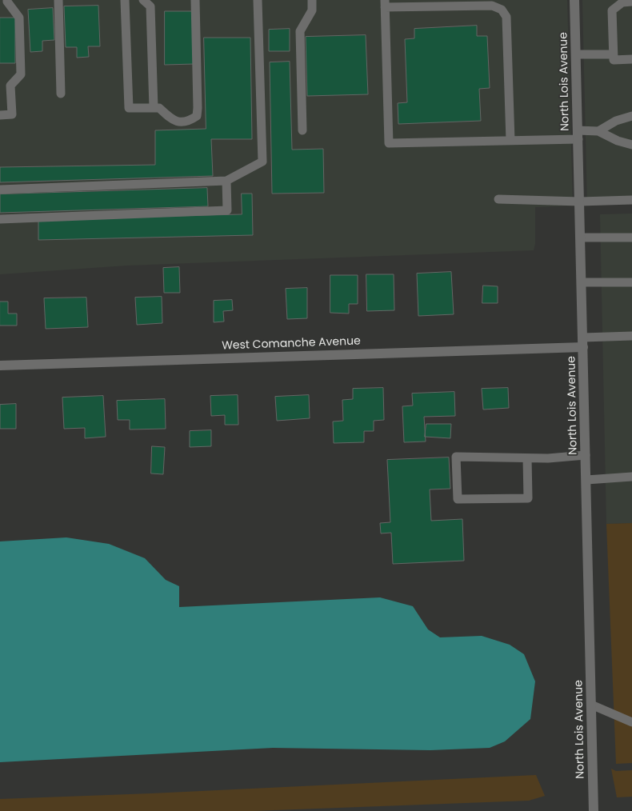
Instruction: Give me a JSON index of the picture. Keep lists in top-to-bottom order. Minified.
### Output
{"streets":{"street":["North Lois Avenue","West Comanche Avenue"]},"crossings":[["North Lois Avenue","West Comanche Avenue"]]}
